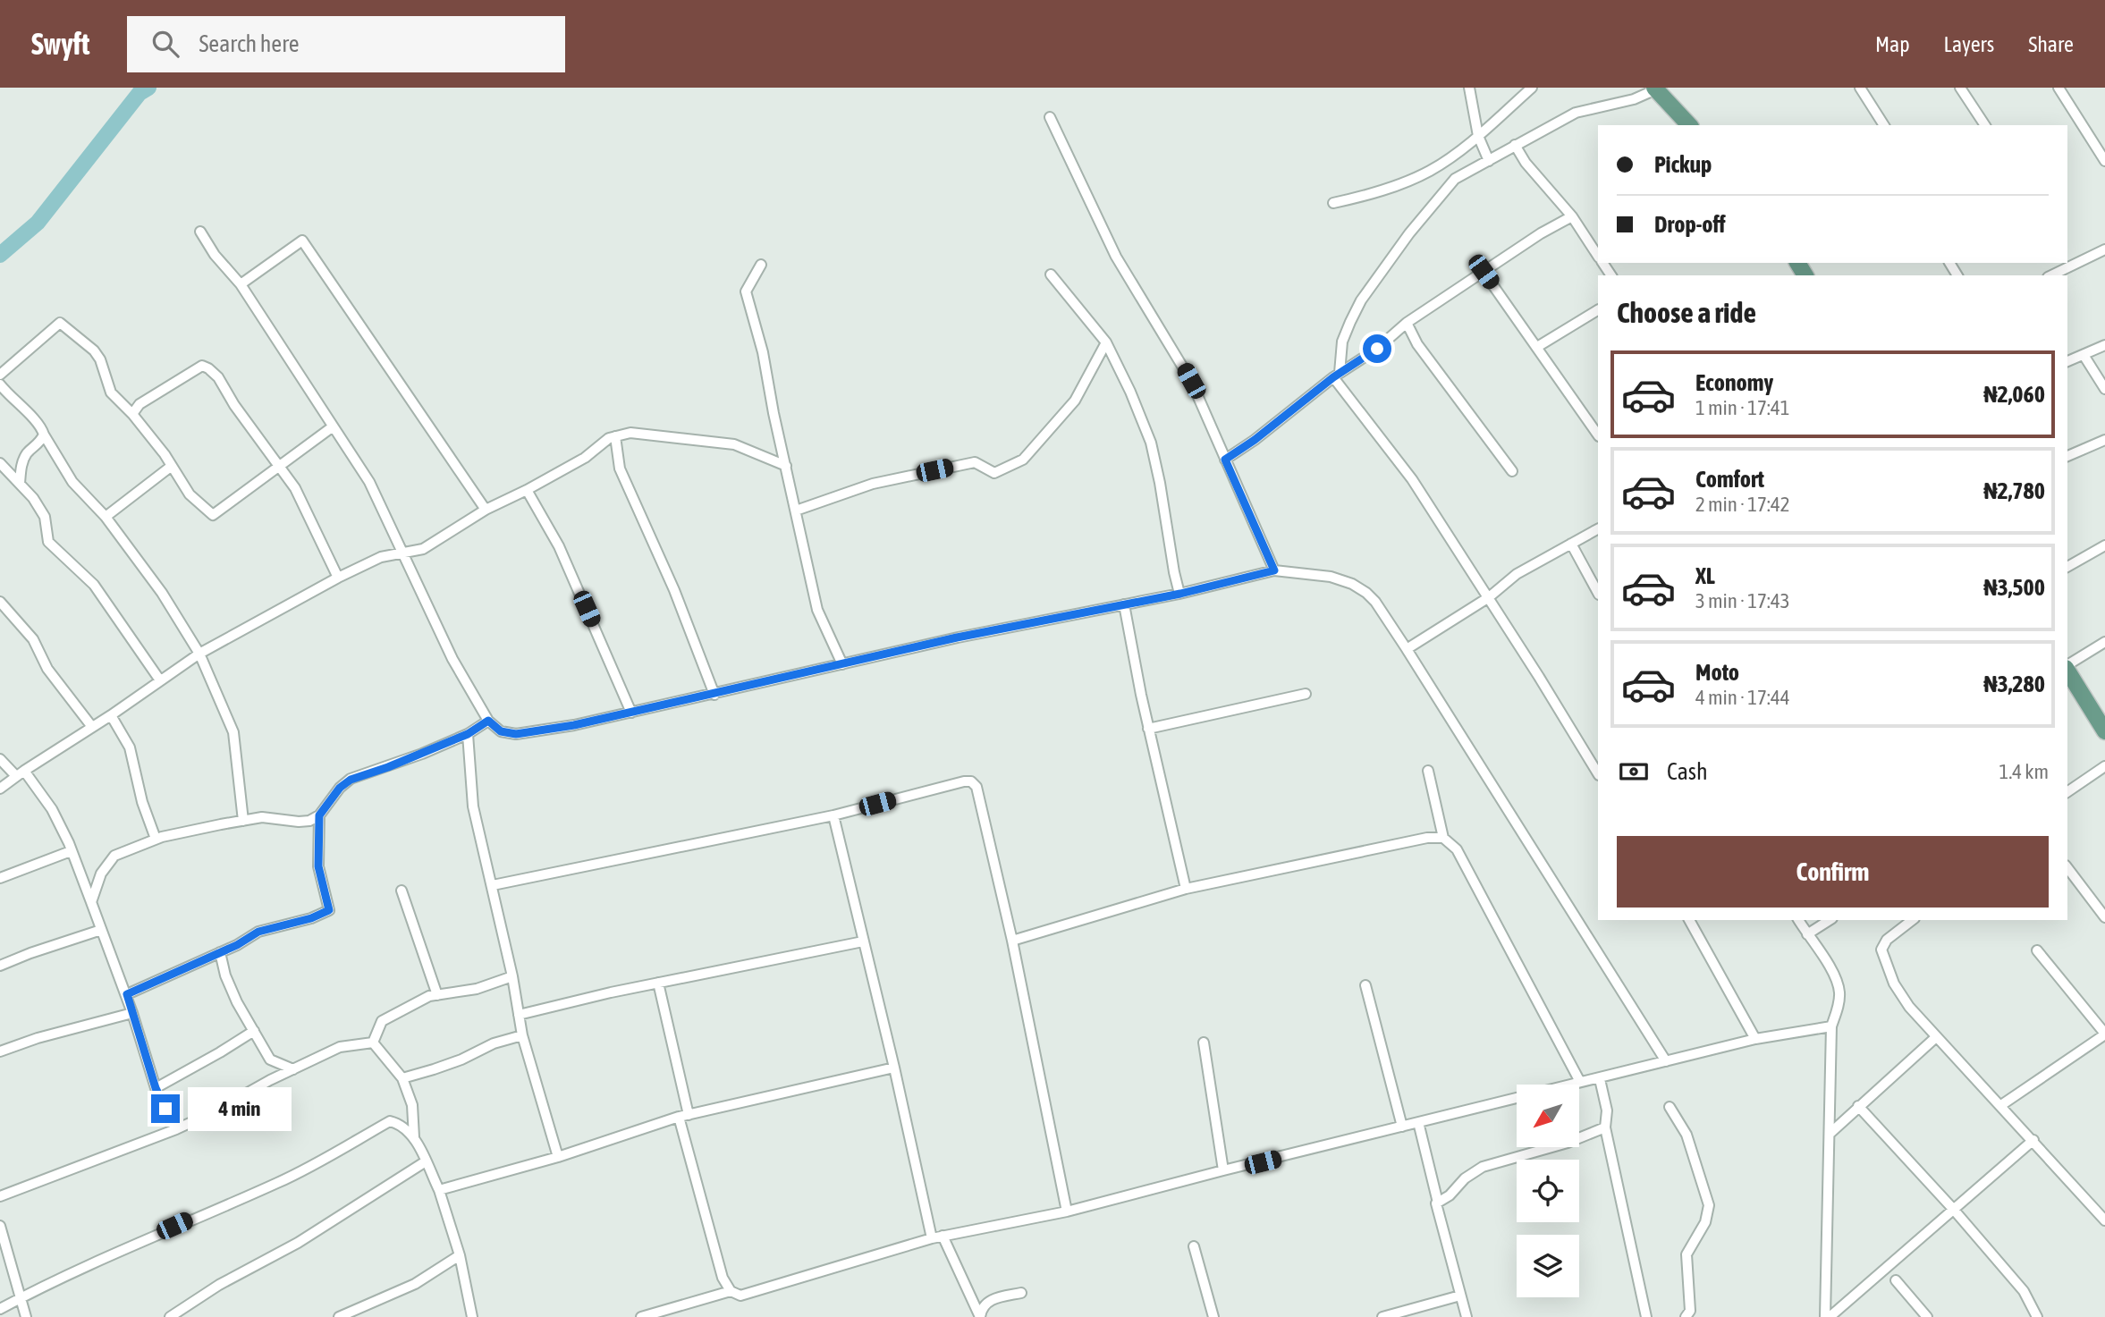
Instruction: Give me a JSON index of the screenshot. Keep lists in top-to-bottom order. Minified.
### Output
{"north":"bottom left","page":{"header":"Swyft","search":"Search here","nav":["Map","Layers","Share"],"banner":["Pickup","Drop-off"],"heading":"Choose a ride","list":[{"name":"Economy","note":"1 min · 17:41","value":"₦2,060"},{"name":"Comfort","note":"2 min · 17:42","value":"₦2,780"},{"name":"XL","note":"3 min · 17:43","value":"₦3,500"},{"name":"Moto","note":"4 min · 17:44","value":"₦3,280"}],"pay":["Cash","1.4 km"],"buttons":"Confirm","bubble":"4 min"}}
